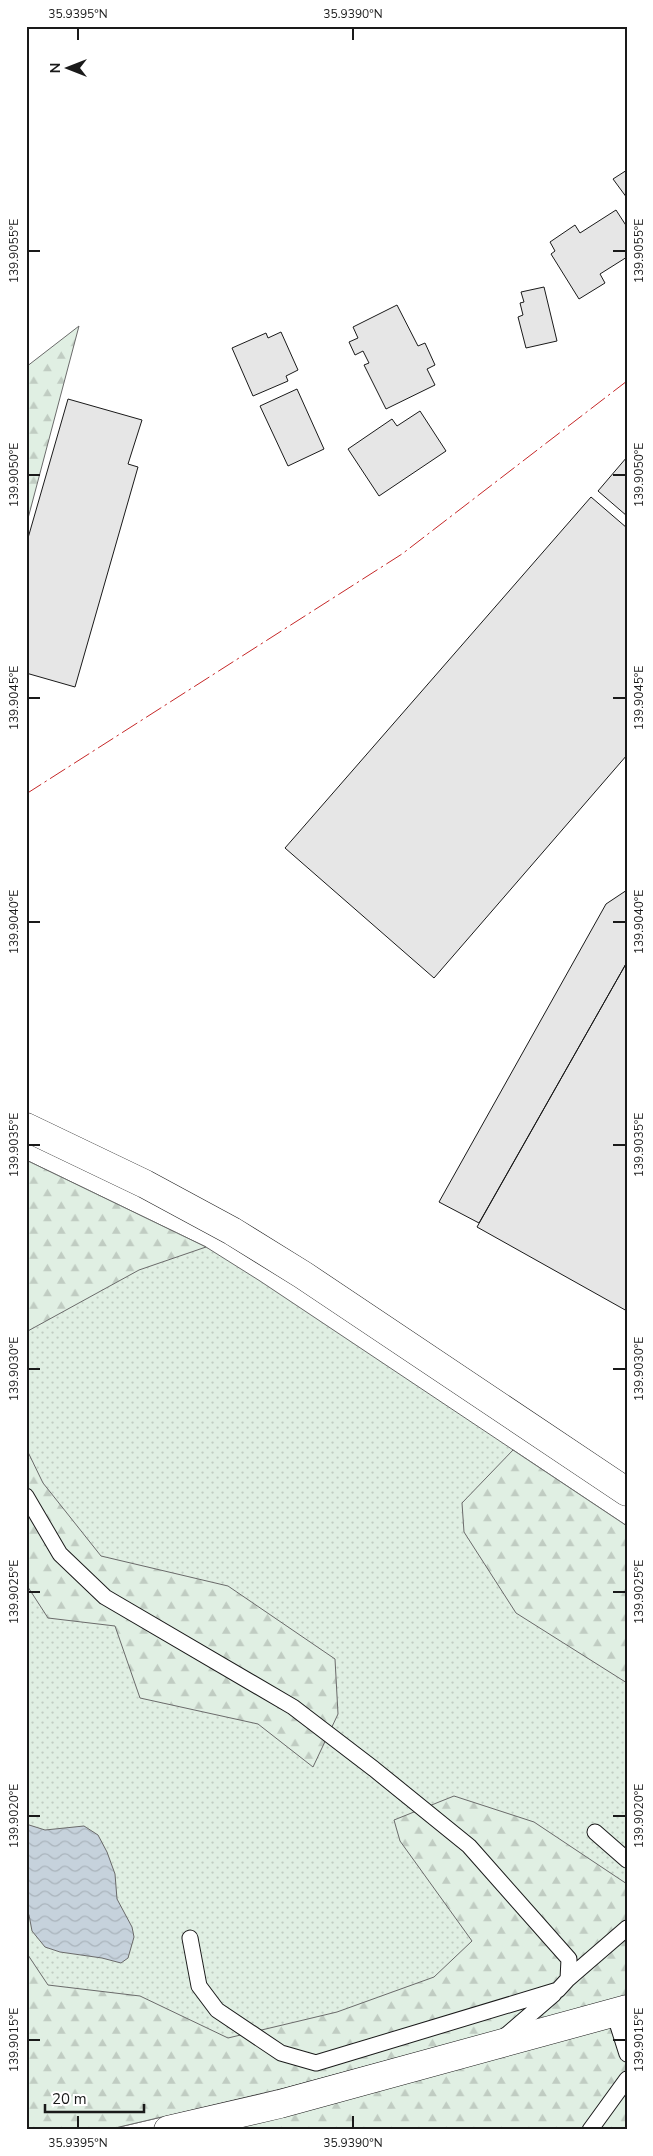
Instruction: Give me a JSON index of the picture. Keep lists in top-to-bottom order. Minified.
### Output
{"scale_bar":"20 m","north":"left","coordinates":["35.9395°N","35.9390°N","139.9055°E","139.9050°E","139.9045°E","139.9040°E","139.9035°E","139.9030°E","139.9025°E","139.9020°E","139.9015°E"]}
